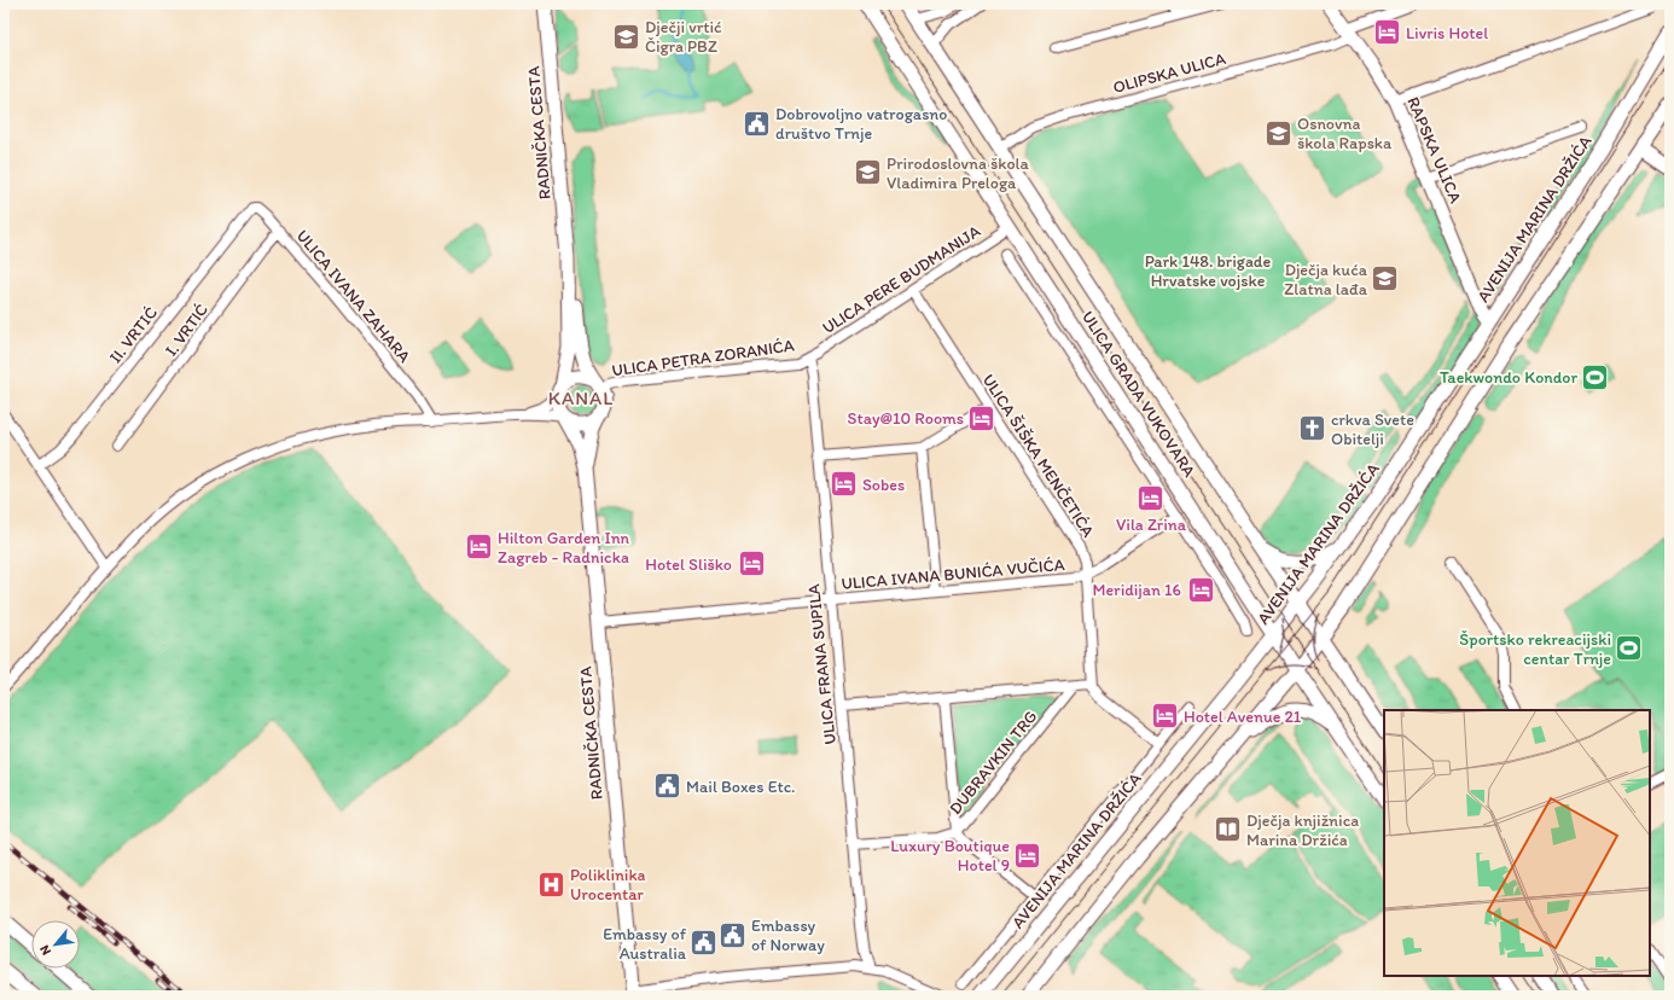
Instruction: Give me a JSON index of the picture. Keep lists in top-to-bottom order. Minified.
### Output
{"streets":{"main road":["RADNIČKA CESTA","RAPSKA ULICA","AVENIJA MARINA DRŽIĆA","ULICA GRADA VUKOVARA"],"street":["OLIPSKA ULICA","ULICA PERE BUDMANIJA","ULICA IVANA ZAHARA","I. VRTIĆ","II. VRTIĆ","ULICA PETRA ZORANIĆA","ULICA ŠIŠKA MENČETIĆA","ULICA IVANA BUNIĆA VUČIĆA","ULICA FRANA SUPILA","DUBRAVKIN TRG"]},"crossings":[["OLIPSKA ULICA","RAPSKA ULICA"],["OLIPSKA ULICA","ULICA GRADA VUKOVARA"],["RADNIČKA CESTA","ULICA PETRA ZORANIĆA"],["RADNIČKA CESTA","ULICA IVANA BUNIĆA VUČIĆA"],["RAPSKA ULICA","AVENIJA MARINA DRŽIĆA"],["AVENIJA MARINA DRŽIĆA","ULICA GRADA VUKOVARA"],["ULICA PERE BUDMANIJA","ULICA PETRA ZORANIĆA"],["ULICA PERE BUDMANIJA","ULICA GRADA VUKOVARA"],["ULICA PERE BUDMANIJA","ULICA ŠIŠKA MENČETIĆA"],["ULICA PERE BUDMANIJA","ULICA FRANA SUPILA"],["ULICA IVANA ZAHARA","I. VRTIĆ"],["ULICA IVANA ZAHARA","II. VRTIĆ"],["ULICA PETRA ZORANIĆA","ULICA FRANA SUPILA"],["ULICA GRADA VUKOVARA","ULICA IVANA BUNIĆA VUČIĆA"],["ULICA ŠIŠKA MENČETIĆA","ULICA IVANA BUNIĆA VUČIĆA"],["ULICA ŠIŠKA MENČETIĆA","DUBRAVKIN TRG"],["ULICA IVANA BUNIĆA VUČIĆA","ULICA FRANA SUPILA"]],"districts":["KANAL"],"parks":["Park 148. brigade Hrvatske vojske"],"places":{"hotel":["Livris Hotel","Stay@10 Rooms","Sobes","Vila Zrina","Hilton Garden Inn Zagreb - Radnicka","Hotel Sliško","Meridijan 16","Hotel Avenue 21","Luxury Boutique Hotel 9"],"school or university":["Dječji vrtić Čigra PBZ","Osnovna škola Rapska","Prirodoslovna škola Vladimira Preloga","Dječja kuća Zlatna lađa"],"public building":["Dobrovoljno vatrogasno društvo Trnje","Mail Boxes Etc.","Embassy of Norway","Embassy of Australia"],"sports":["Taekwondo Kondor","Športsko rekreacijski centar Trnje"],"church":["crkva Svete Obitelji"],"library":["Dječja knjižnica Marina Držića"],"hospital":["Poliklinika Urocentar"]},"north":"bottom left"}
